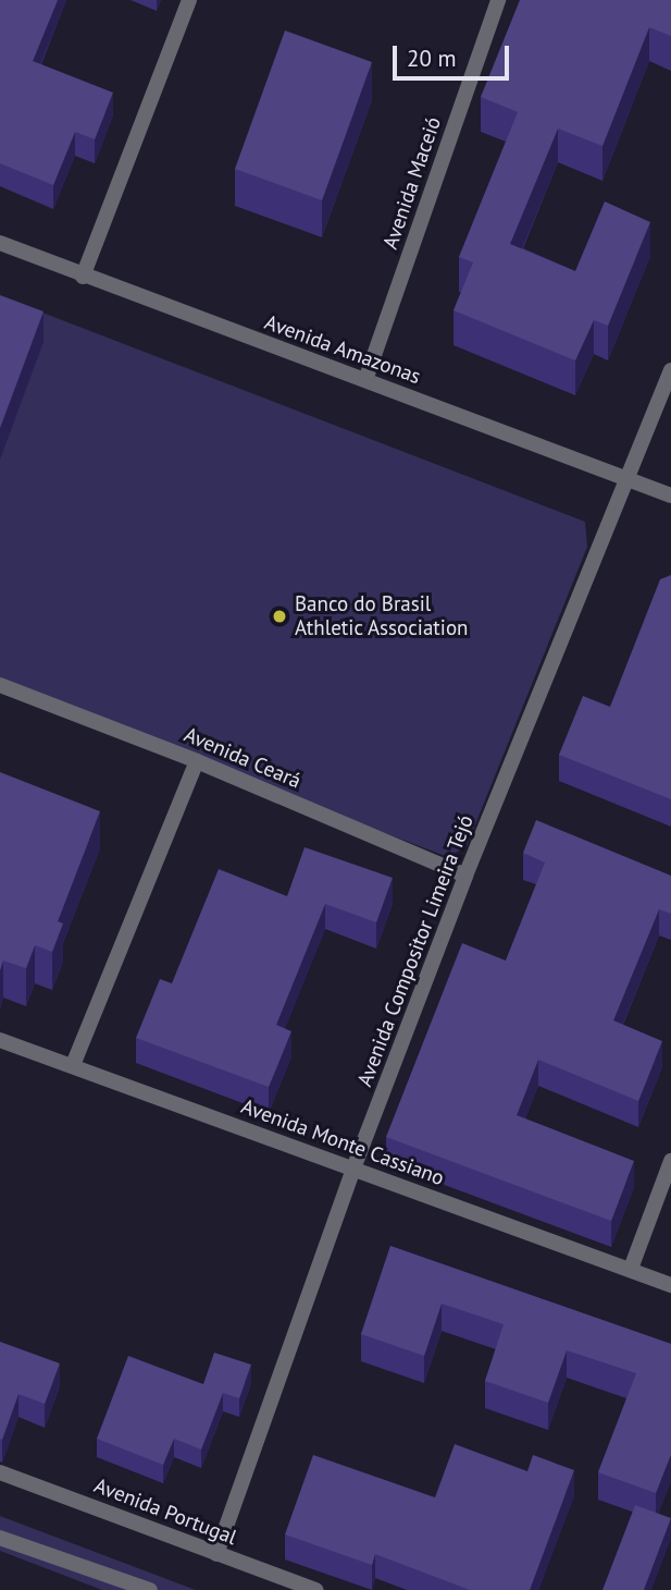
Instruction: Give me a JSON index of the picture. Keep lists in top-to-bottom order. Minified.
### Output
{"streets":{"street":["Avenida Maceió","Avenida Amazonas","Avenida Ceará","Avenida Compositor Limeira Tejó","Avenida Monte Cassiano","Avenida Portugal"]},"crossings":[["Avenida Maceió","Avenida Amazonas"],["Avenida Amazonas","Avenida Compositor Limeira Tejó"],["Avenida Ceará","Avenida Compositor Limeira Tejó"],["Avenida Compositor Limeira Tejó","Avenida Monte Cassiano"],["Avenida Compositor Limeira Tejó","Avenida Portugal"]],"places":["Banco do Brasil Athletic Association"],"scale_bar":"20 m"}
